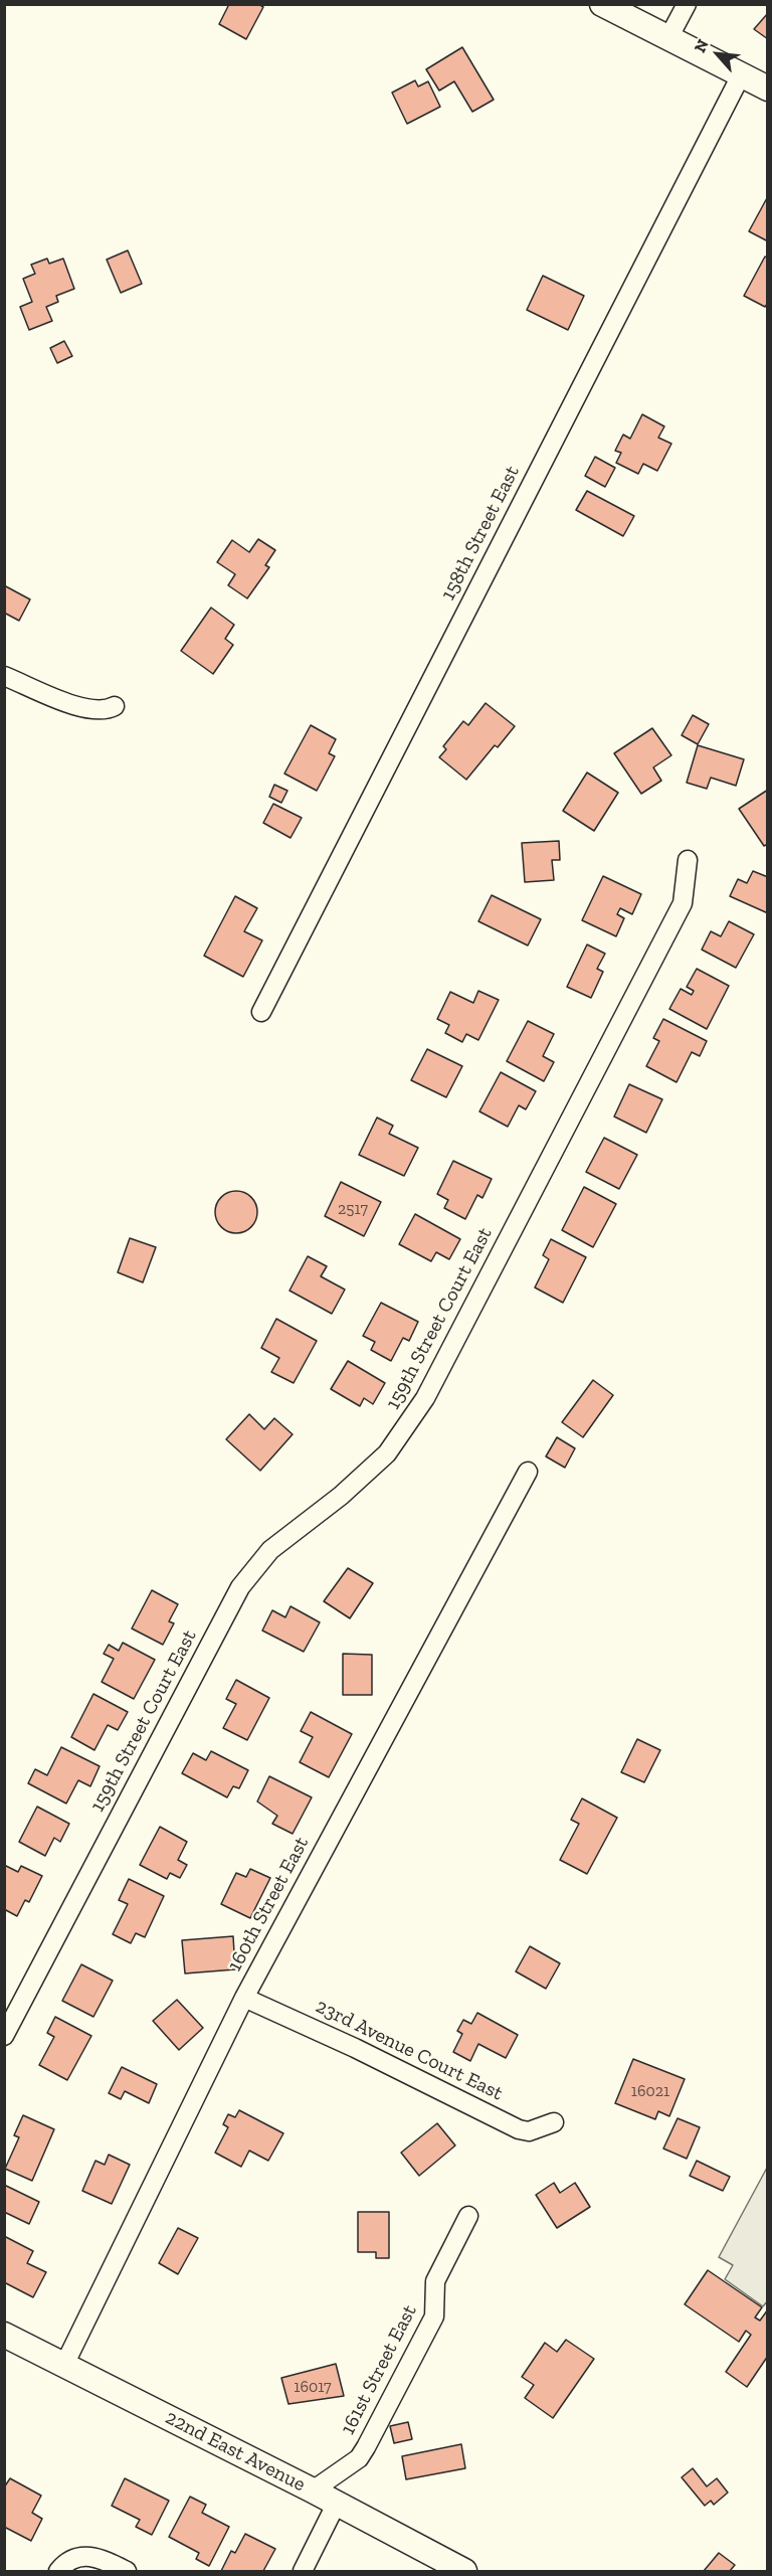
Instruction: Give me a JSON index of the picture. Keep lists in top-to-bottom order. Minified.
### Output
{"streets":{"street":["158th Street East","159th Street Court East","160th Street East","23rd Avenue Court East","161st Street East","22nd East Avenue"]},"crossings":[["160th Street East","23rd Avenue Court East"],["160th Street East","22nd East Avenue"],["161st Street East","22nd East Avenue"]],"house_numbers":["2517","16021","16017"],"north":"top left"}
